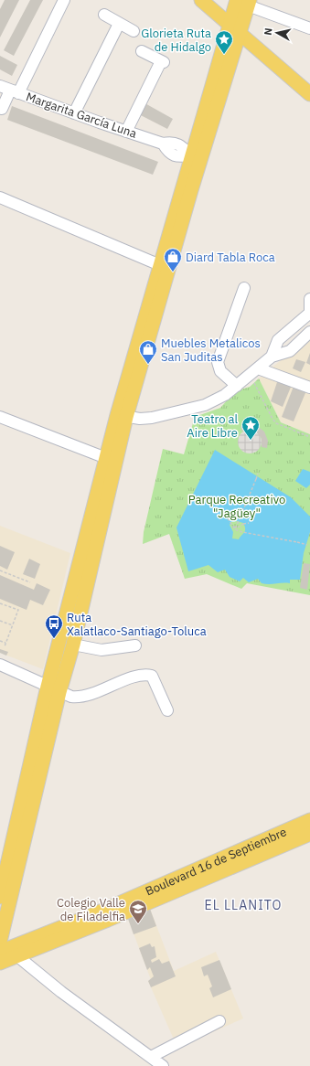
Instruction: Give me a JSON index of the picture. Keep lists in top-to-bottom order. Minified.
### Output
{"streets":{"main road":["Boulevard 16 de Septiembre"],"street":["Margarita García Luna"]},"districts":["EL LLANITO"],"parks":["Parque Recreativo \"Jagüey\""],"places":{"place":["Glorieta Ruta de Hidalgo","Teatro al Aire Libre"],"shop":["Diard Tabla Roca","Muebles Metalicos San Juditas"],"bus stop":["Ruta Xalatlaco-Santiago-Toluca"],"school or university":["Colegio Valle de Filadelfia"]},"north":"left"}
